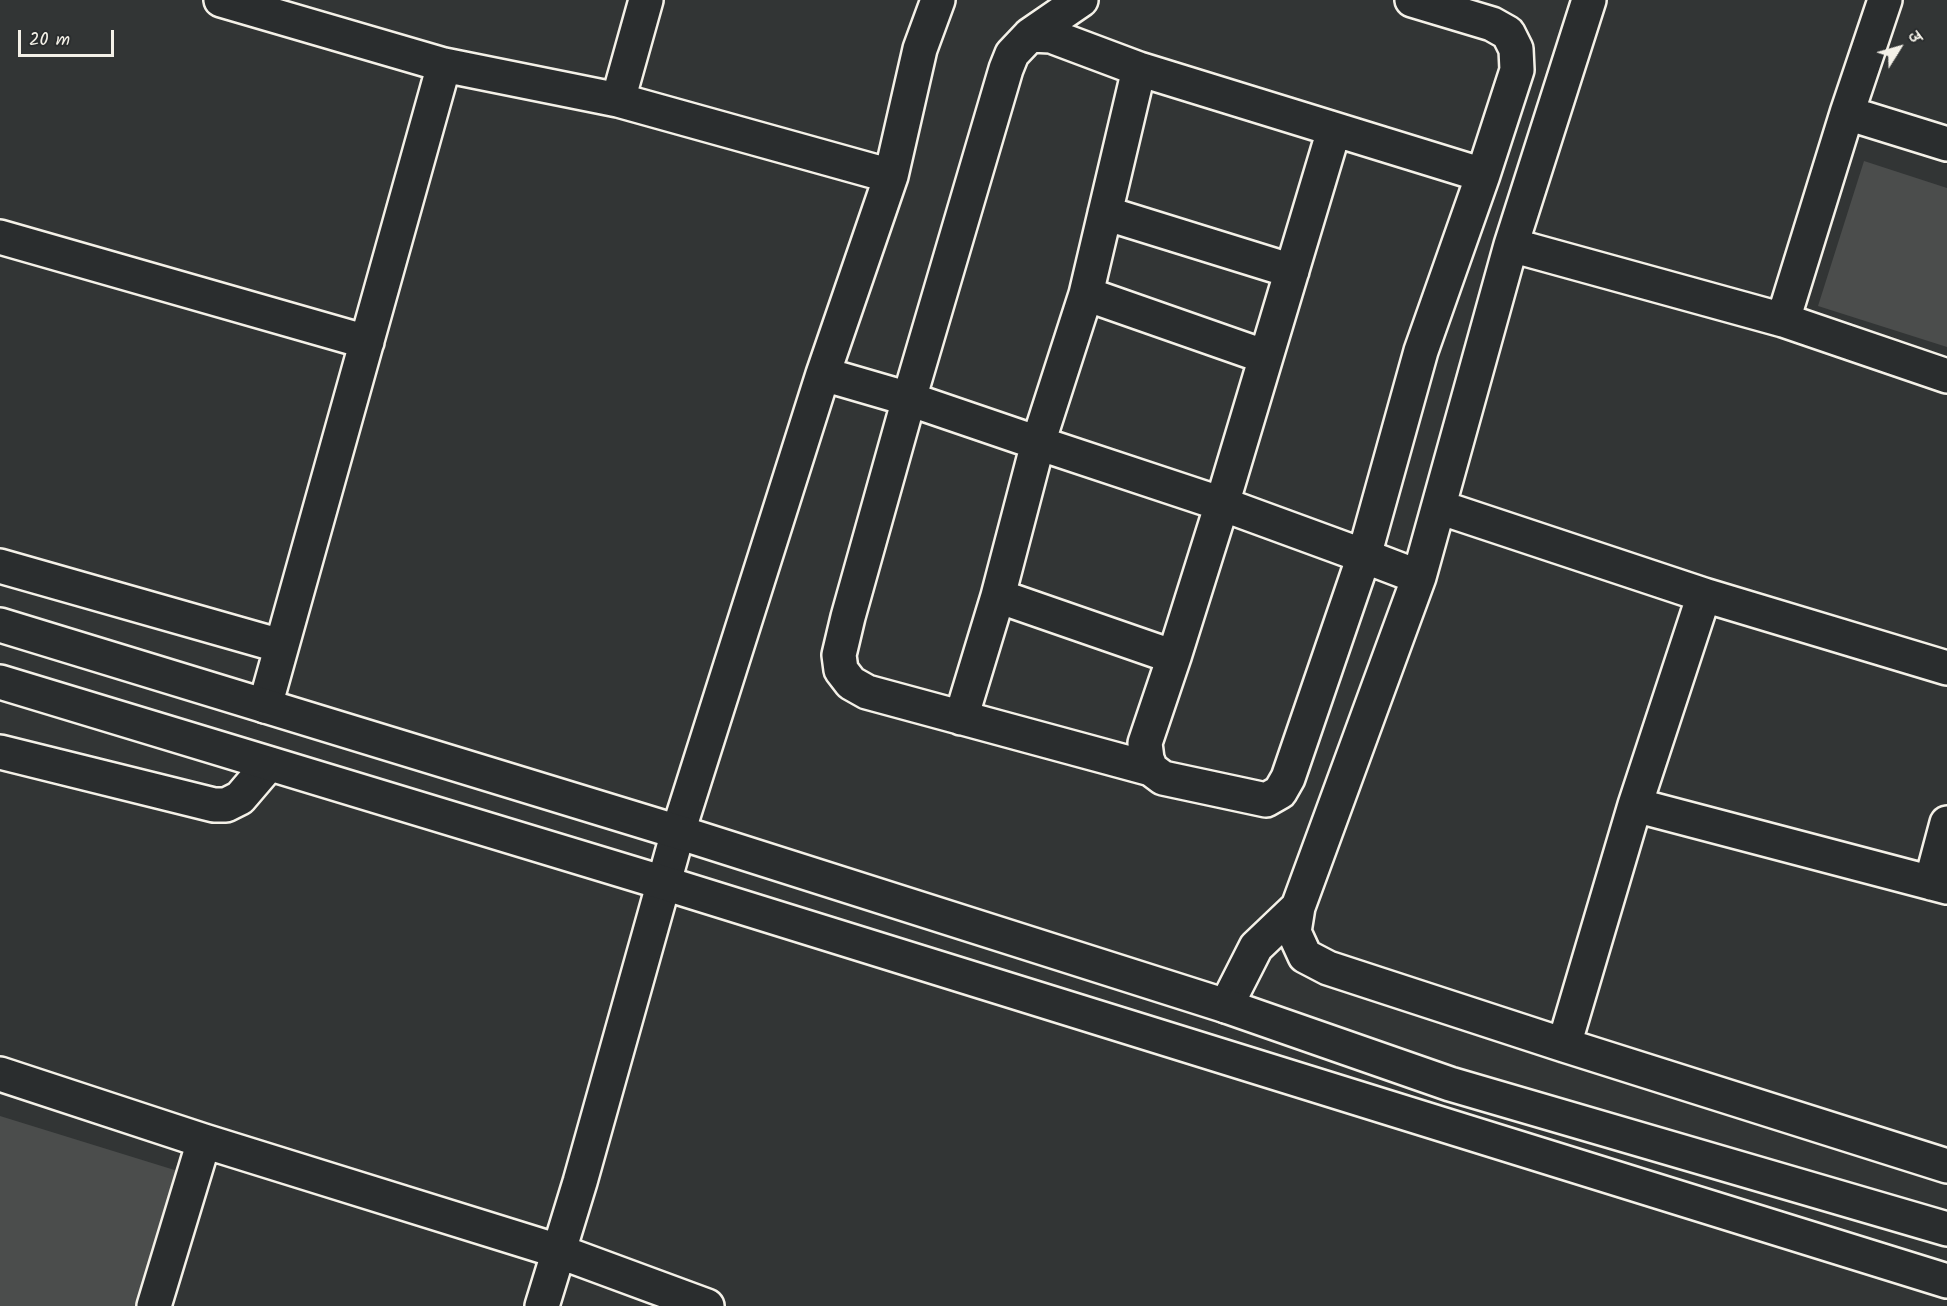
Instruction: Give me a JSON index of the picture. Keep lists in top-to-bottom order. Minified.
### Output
{"scale_bar":"20 m","north":"top right"}
